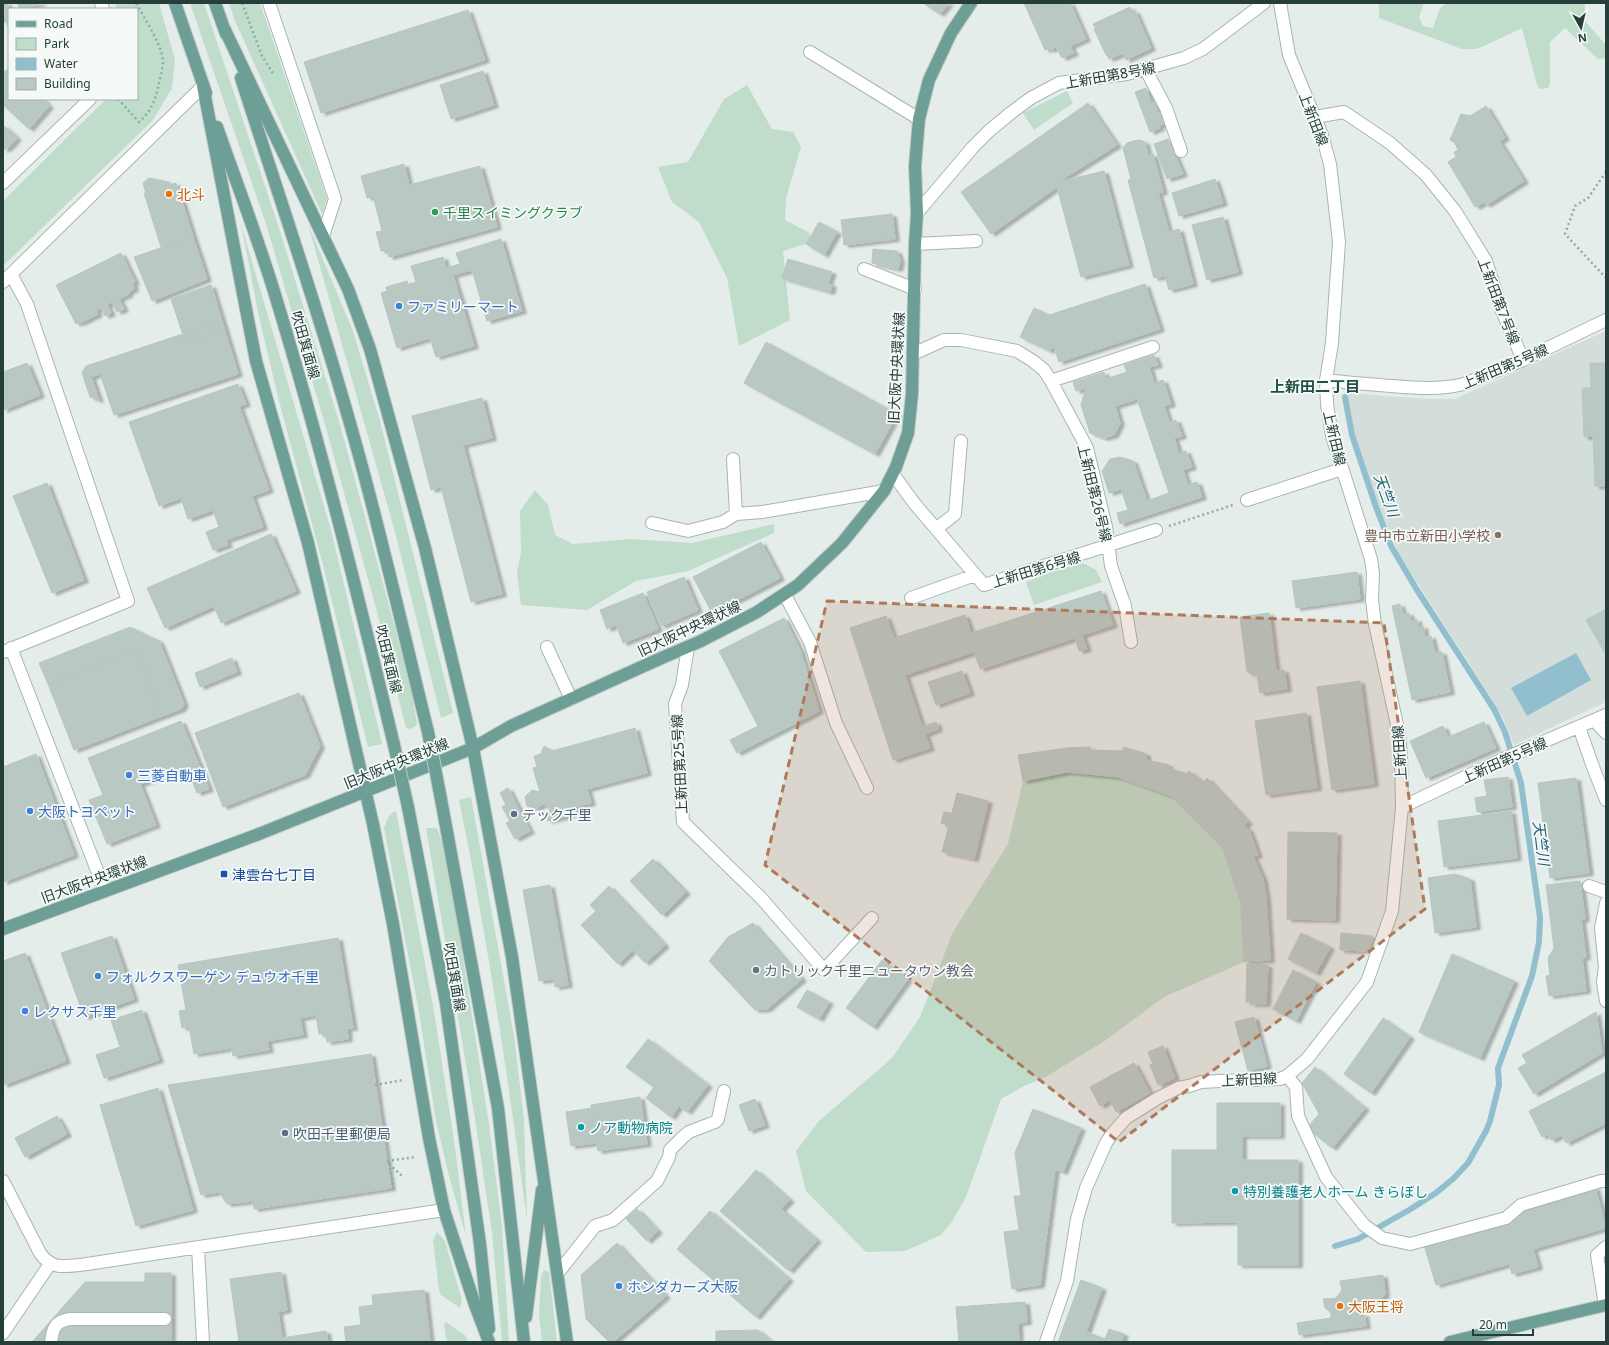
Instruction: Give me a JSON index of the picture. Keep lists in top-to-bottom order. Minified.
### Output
{"streets":{"main road":["吹田箕面線","旧大阪中央環状線"],"street":["上新田第8号線","上新田線","上新田第7号線","上新田第5号線","上新田第26号線","上新田第6号線","上新田第25号線"]},"crossings":[["上新田第8号線","旧大阪中央環状線"],["上新田線","上新田第7号線"],["上新田線","上新田第5号線"],["上新田第7号線","上新田第5号線"],["旧大阪中央環状線","上新田第26号線"],["旧大阪中央環状線","上新田第6号線"],["旧大阪中央環状線","上新田第25号線"],["上新田第26号線","上新田第6号線"]],"districts":["上新田二丁目"],"water":["天竺川"],"places":{"other":["北斗","千里スイミングクラブ","ファミリーマート","豊中市立新田小学校","三菱自動車","大阪トヨペット","テック千里","カトリック千里ニュータウン教会","フォルクスワーゲン デュウオ千里","レクサス千里","ノア動物病院","吹田千里郵便局","特別養護老人ホーム きらぼし","ホンダカーズ大阪","大阪王将"],"transit":["津雲台七丁目"]},"legend":["Road","Park","Water","Building"],"scale_bar":"20 m","north":"bottom"}
